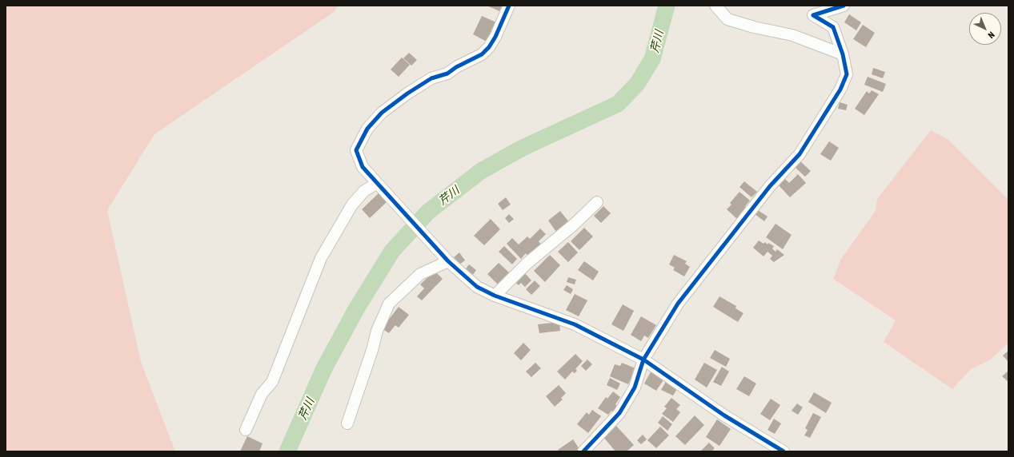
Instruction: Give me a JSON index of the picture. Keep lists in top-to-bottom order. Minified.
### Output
{"water":["芹川"],"north":"bottom right"}
